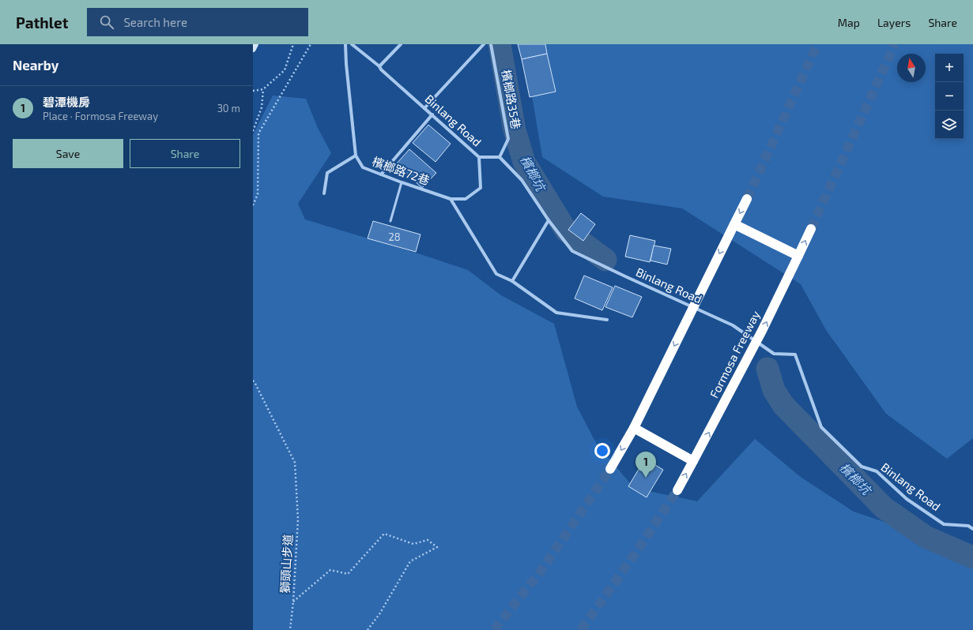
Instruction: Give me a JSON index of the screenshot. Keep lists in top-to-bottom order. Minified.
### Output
{"streets":{"highway":["Formosa Freeway"],"street":["檳榔路35巷","Binlang Road","檳榔路72巷"],"path":["獅頭山步道"]},"crossings":[["檳榔路35巷","Binlang Road"]],"water":["檳榔坑"],"house_numbers":["28"],"north":"top","page":{"header":"Pathlet","search":"Search here","nav":["Map","Layers","Share"],"heading":"Nearby","map_buttons":["+","−"],"list":[{"mark":"1","name":"碧潭機房","note":"Place · Formosa Freeway","value":"30 m"}],"buttons":["Save","Share"],"pins":"1"}}
